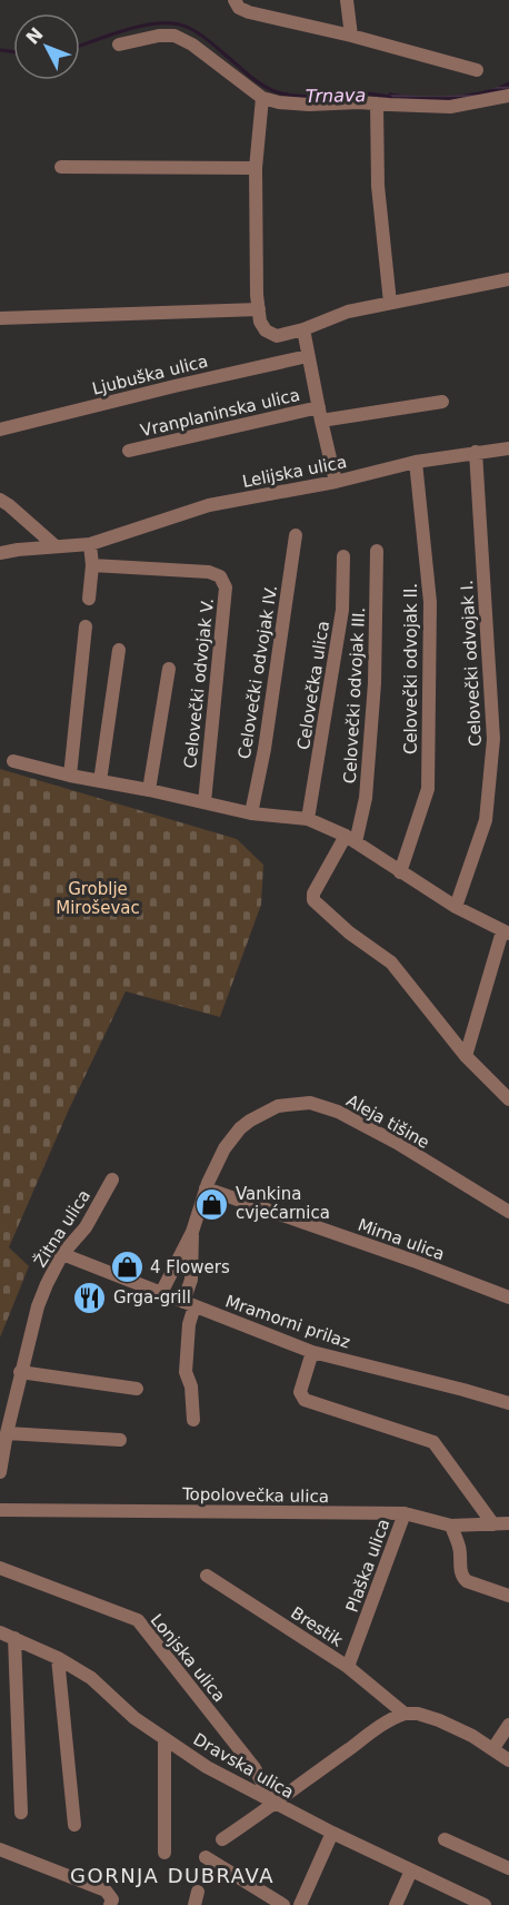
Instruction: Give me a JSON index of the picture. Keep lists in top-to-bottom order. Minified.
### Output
{"streets":{"street":["Ljubuška ulica","Vranplaninska ulica","Lelijska ulica","Celovečki odvojak I.","Celovečki odvojak II.","Celovečki odvojak IV.","Celovečki odvojak V.","Celovečka ulica","Celovečki odvojak III.","Aleja tišine","Žitna ulica","Mirna ulica","Mramorni prilaz","Topolovečka ulica","Plaška ulica","Brestik","Lonjska ulica","Dravska ulica"]},"crossings":[["Ljubuška ulica","Vranplaninska ulica"],["Vranplaninska ulica","Lelijska ulica"],["Lelijska ulica","Celovečki odvojak I."],["Lelijska ulica","Celovečki odvojak II."],["Aleja tišine","Mirna ulica"],["Aleja tišine","Mramorni prilaz"],["Žitna ulica","Mramorni prilaz"],["Topolovečka ulica","Plaška ulica"],["Plaška ulica","Brestik"],["Lonjska ulica","Dravska ulica"]],"districts":["GORNJA DUBRAVA"],"water":["Trnava"],"parks":["Groblje Miroševac"],"places":{"shop":["Vankina cvjećarnica","4 Flowers"],"restaurant":["Grga-grill"]},"north":"top left"}
